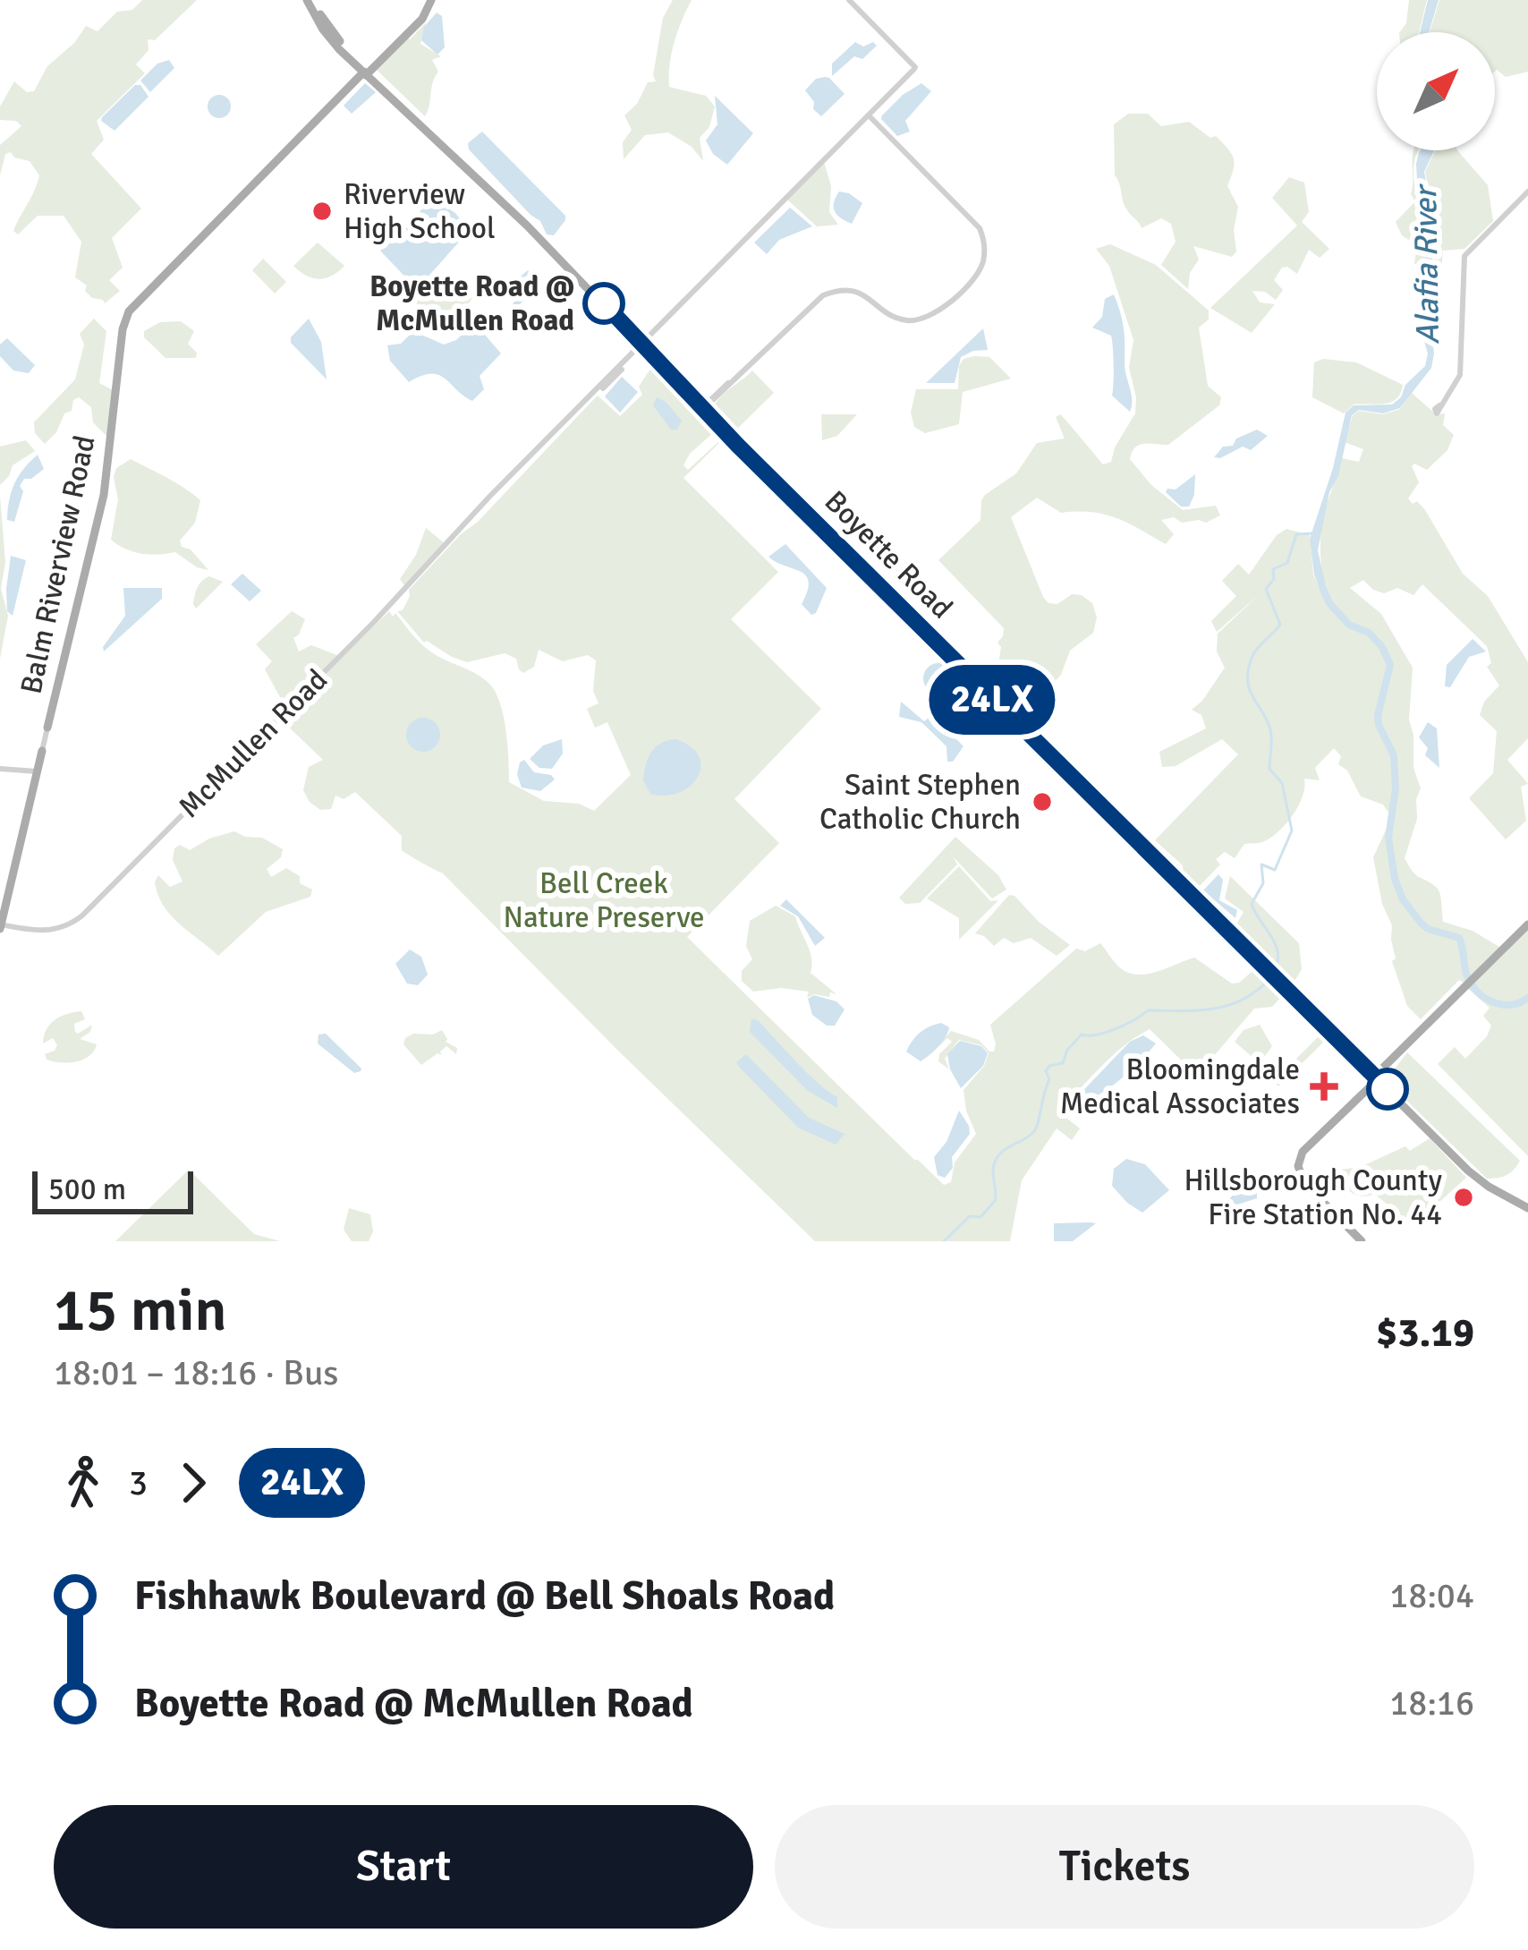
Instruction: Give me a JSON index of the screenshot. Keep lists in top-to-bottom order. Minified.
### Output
{"streets":{"main road":["Boyette Road","Balm Riverview Road"],"street":["McMullen Road"]},"crossings":[["Boyette Road","Balm Riverview Road"],["Boyette Road","McMullen Road"],["Balm Riverview Road","McMullen Road"]],"water":["Alafia River"],"parks":["Bell Creek Nature Preserve"],"places":{"other":["Riverview High School","Boyette Road @ McMullen Road","Saint Stephen Catholic Church","Hillsborough County Fire Station No. 44"],"health":["Bloomingdale Medical Associates"]},"lines":["bus line 24LX"],"scale_bar":"500 m","north":"top right","page":{"on_map":"24LX","scale":"500 m","heading":["15 min","18:01 – 18:16 · Bus","$3.19"],"legs":["3","24LX"],"list":[{"name":"Fishhawk Boulevard @ Bell Shoals Road","value":"18:04"},{"name":"Boyette Road @ McMullen Road","value":"18:16"}],"buttons":["Start","Tickets"]}}
